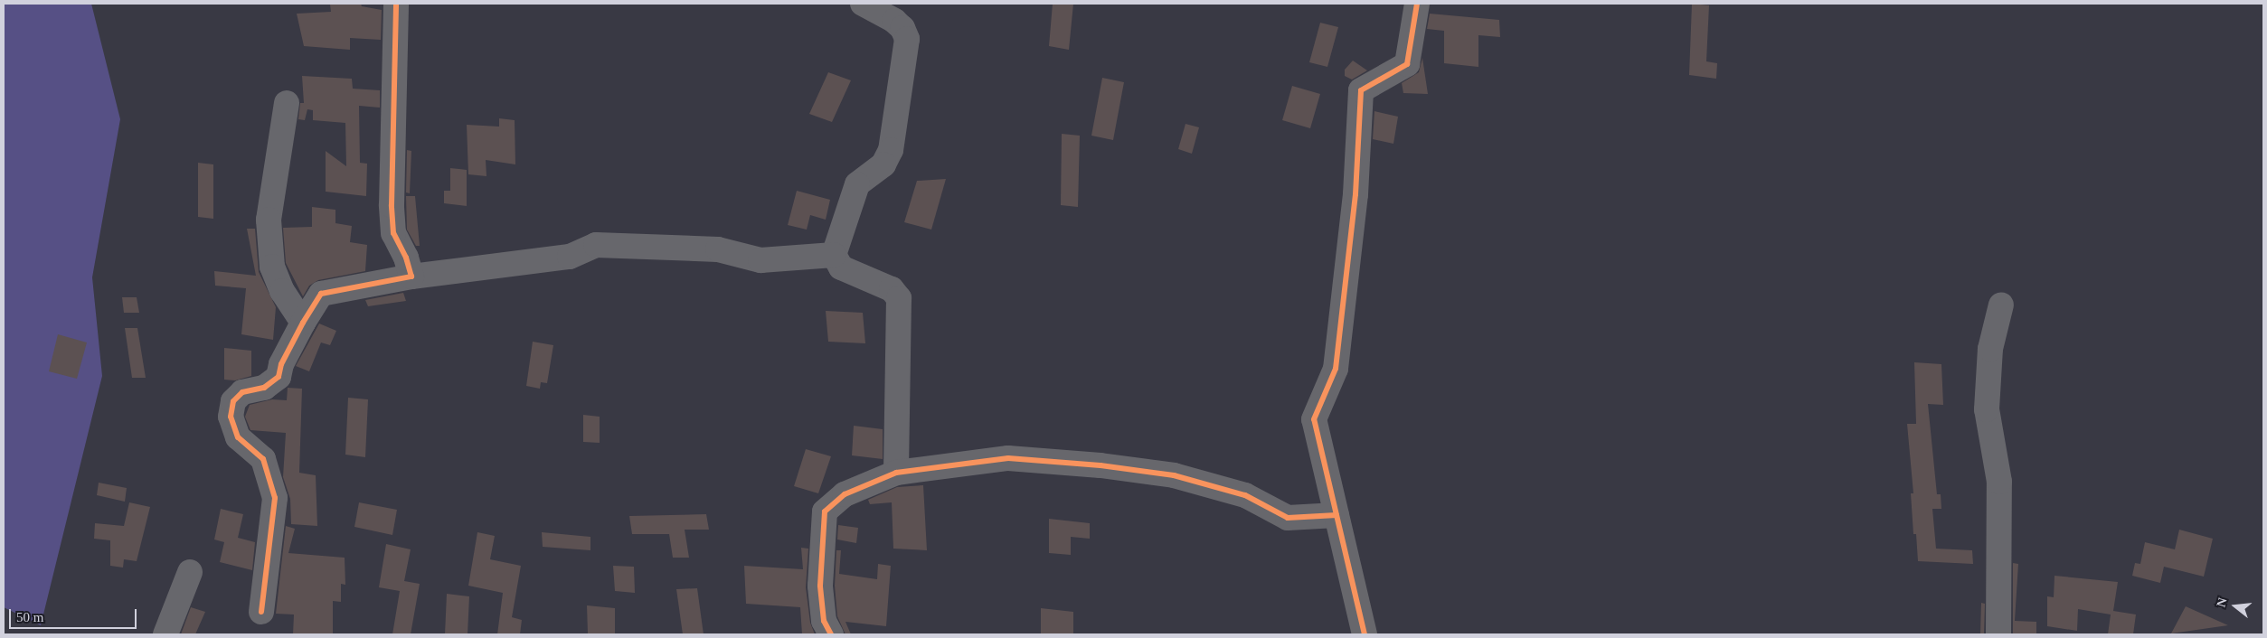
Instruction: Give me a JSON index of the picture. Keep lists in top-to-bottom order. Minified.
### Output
{"scale_bar":"50 m","north":"left"}
